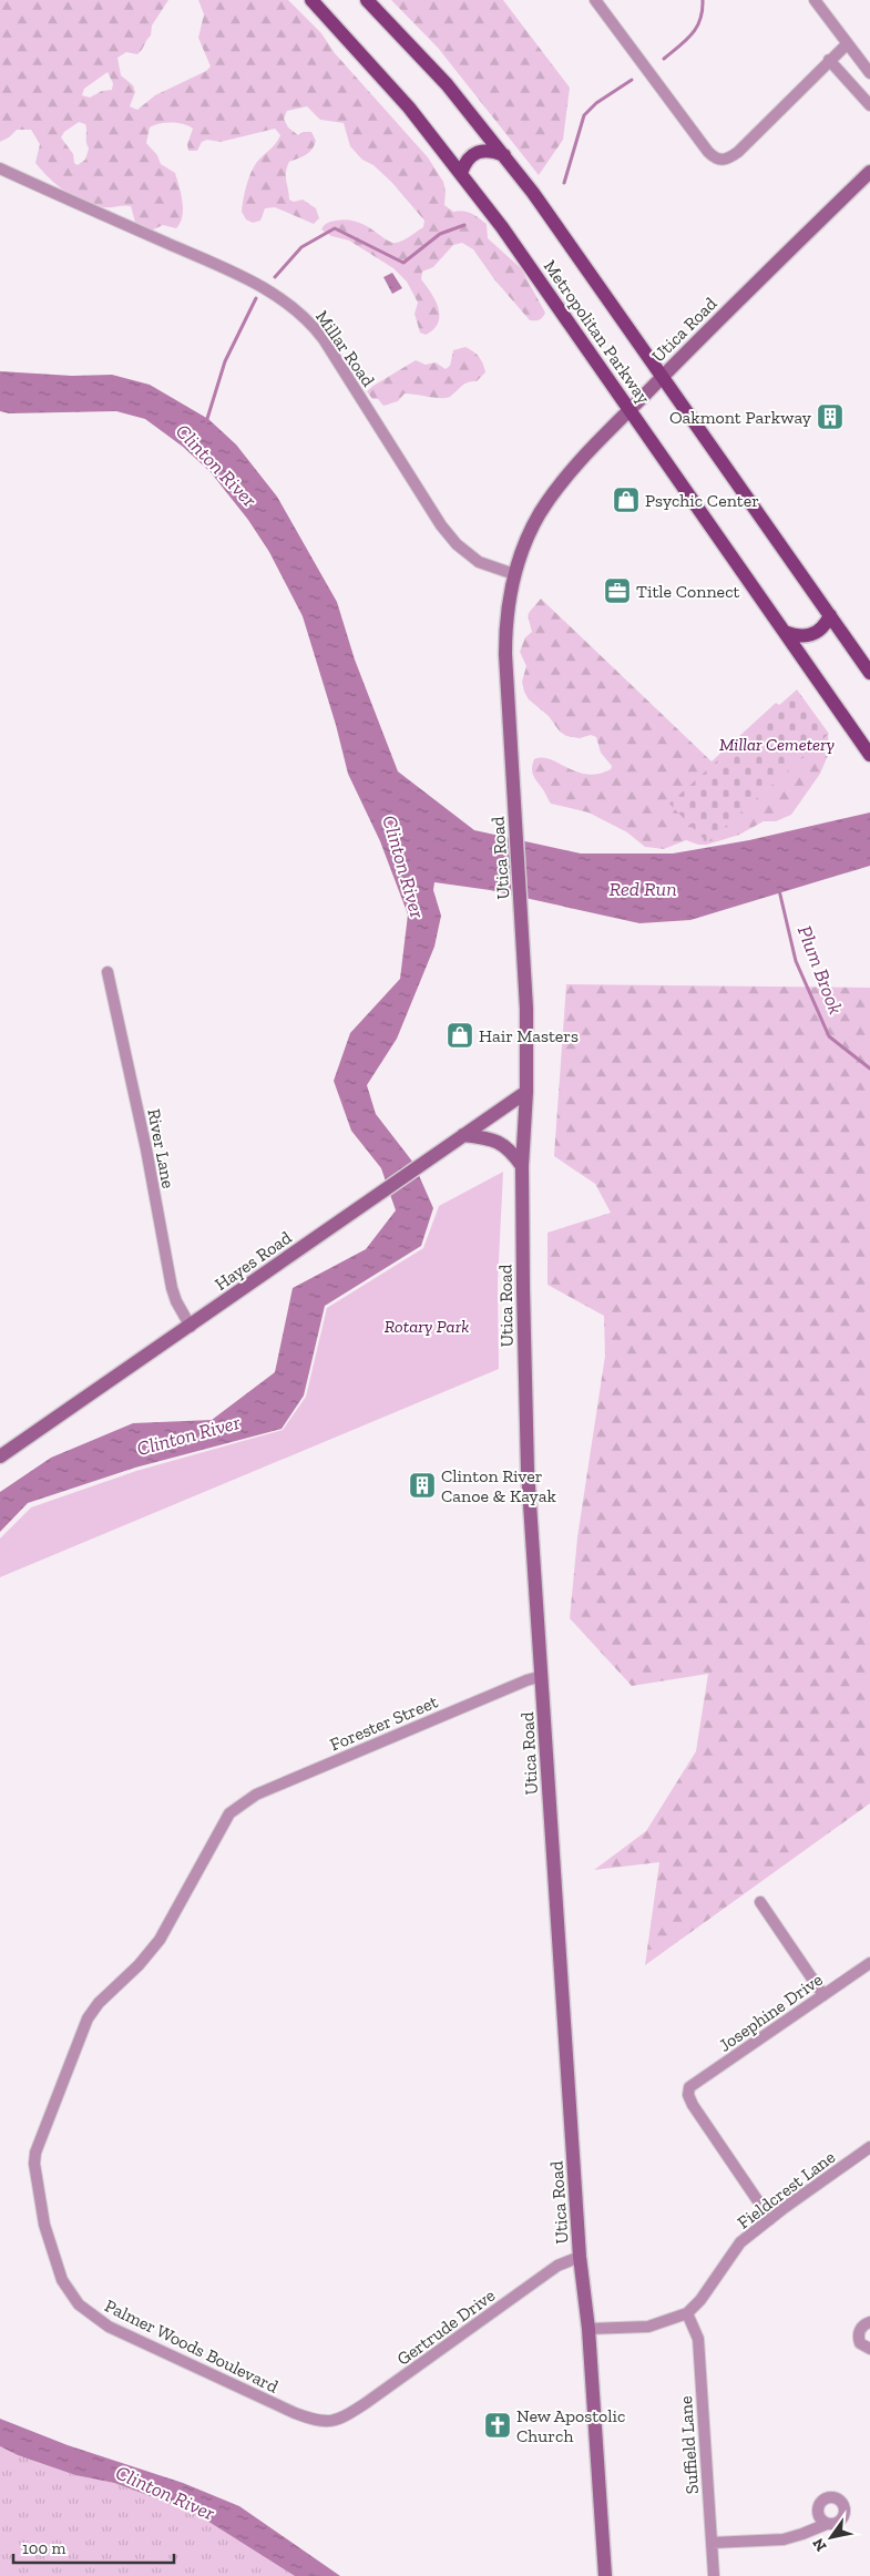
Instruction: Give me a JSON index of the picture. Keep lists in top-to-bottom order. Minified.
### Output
{"streets":{"main road":["Metropolitan Parkway"],"street":["Utica Road","Millar Road","River Lane","Hayes Road","Forester Street","Josephine Drive","Fieldcrest Lane","Gertrude Drive","Palmer Woods Boulevard","Suffield Lane"]},"crossings":[["Utica Road","Metropolitan Parkway"],["Utica Road","Millar Road"],["Utica Road","Hayes Road"],["Utica Road","Forester Street"],["Utica Road","Fieldcrest Lane"],["Utica Road","Gertrude Drive"],["River Lane","Hayes Road"],["Forester Street","Palmer Woods Boulevard"],["Josephine Drive","Fieldcrest Lane"],["Fieldcrest Lane","Suffield Lane"],["Gertrude Drive","Palmer Woods Boulevard"]],"water":["Clinton River","Red Run","Plum Brook"],"parks":["Millar Cemetery","Rotary Park"],"places":{"building":["Oakmont Parkway","Clinton River Canoe & Kayak"],"shop":["Psychic Center","Hair Masters"],"office":["Title Connect"],"church":["New Apostolic Church"]},"scale_bar":"100 m","north":"bottom left"}
